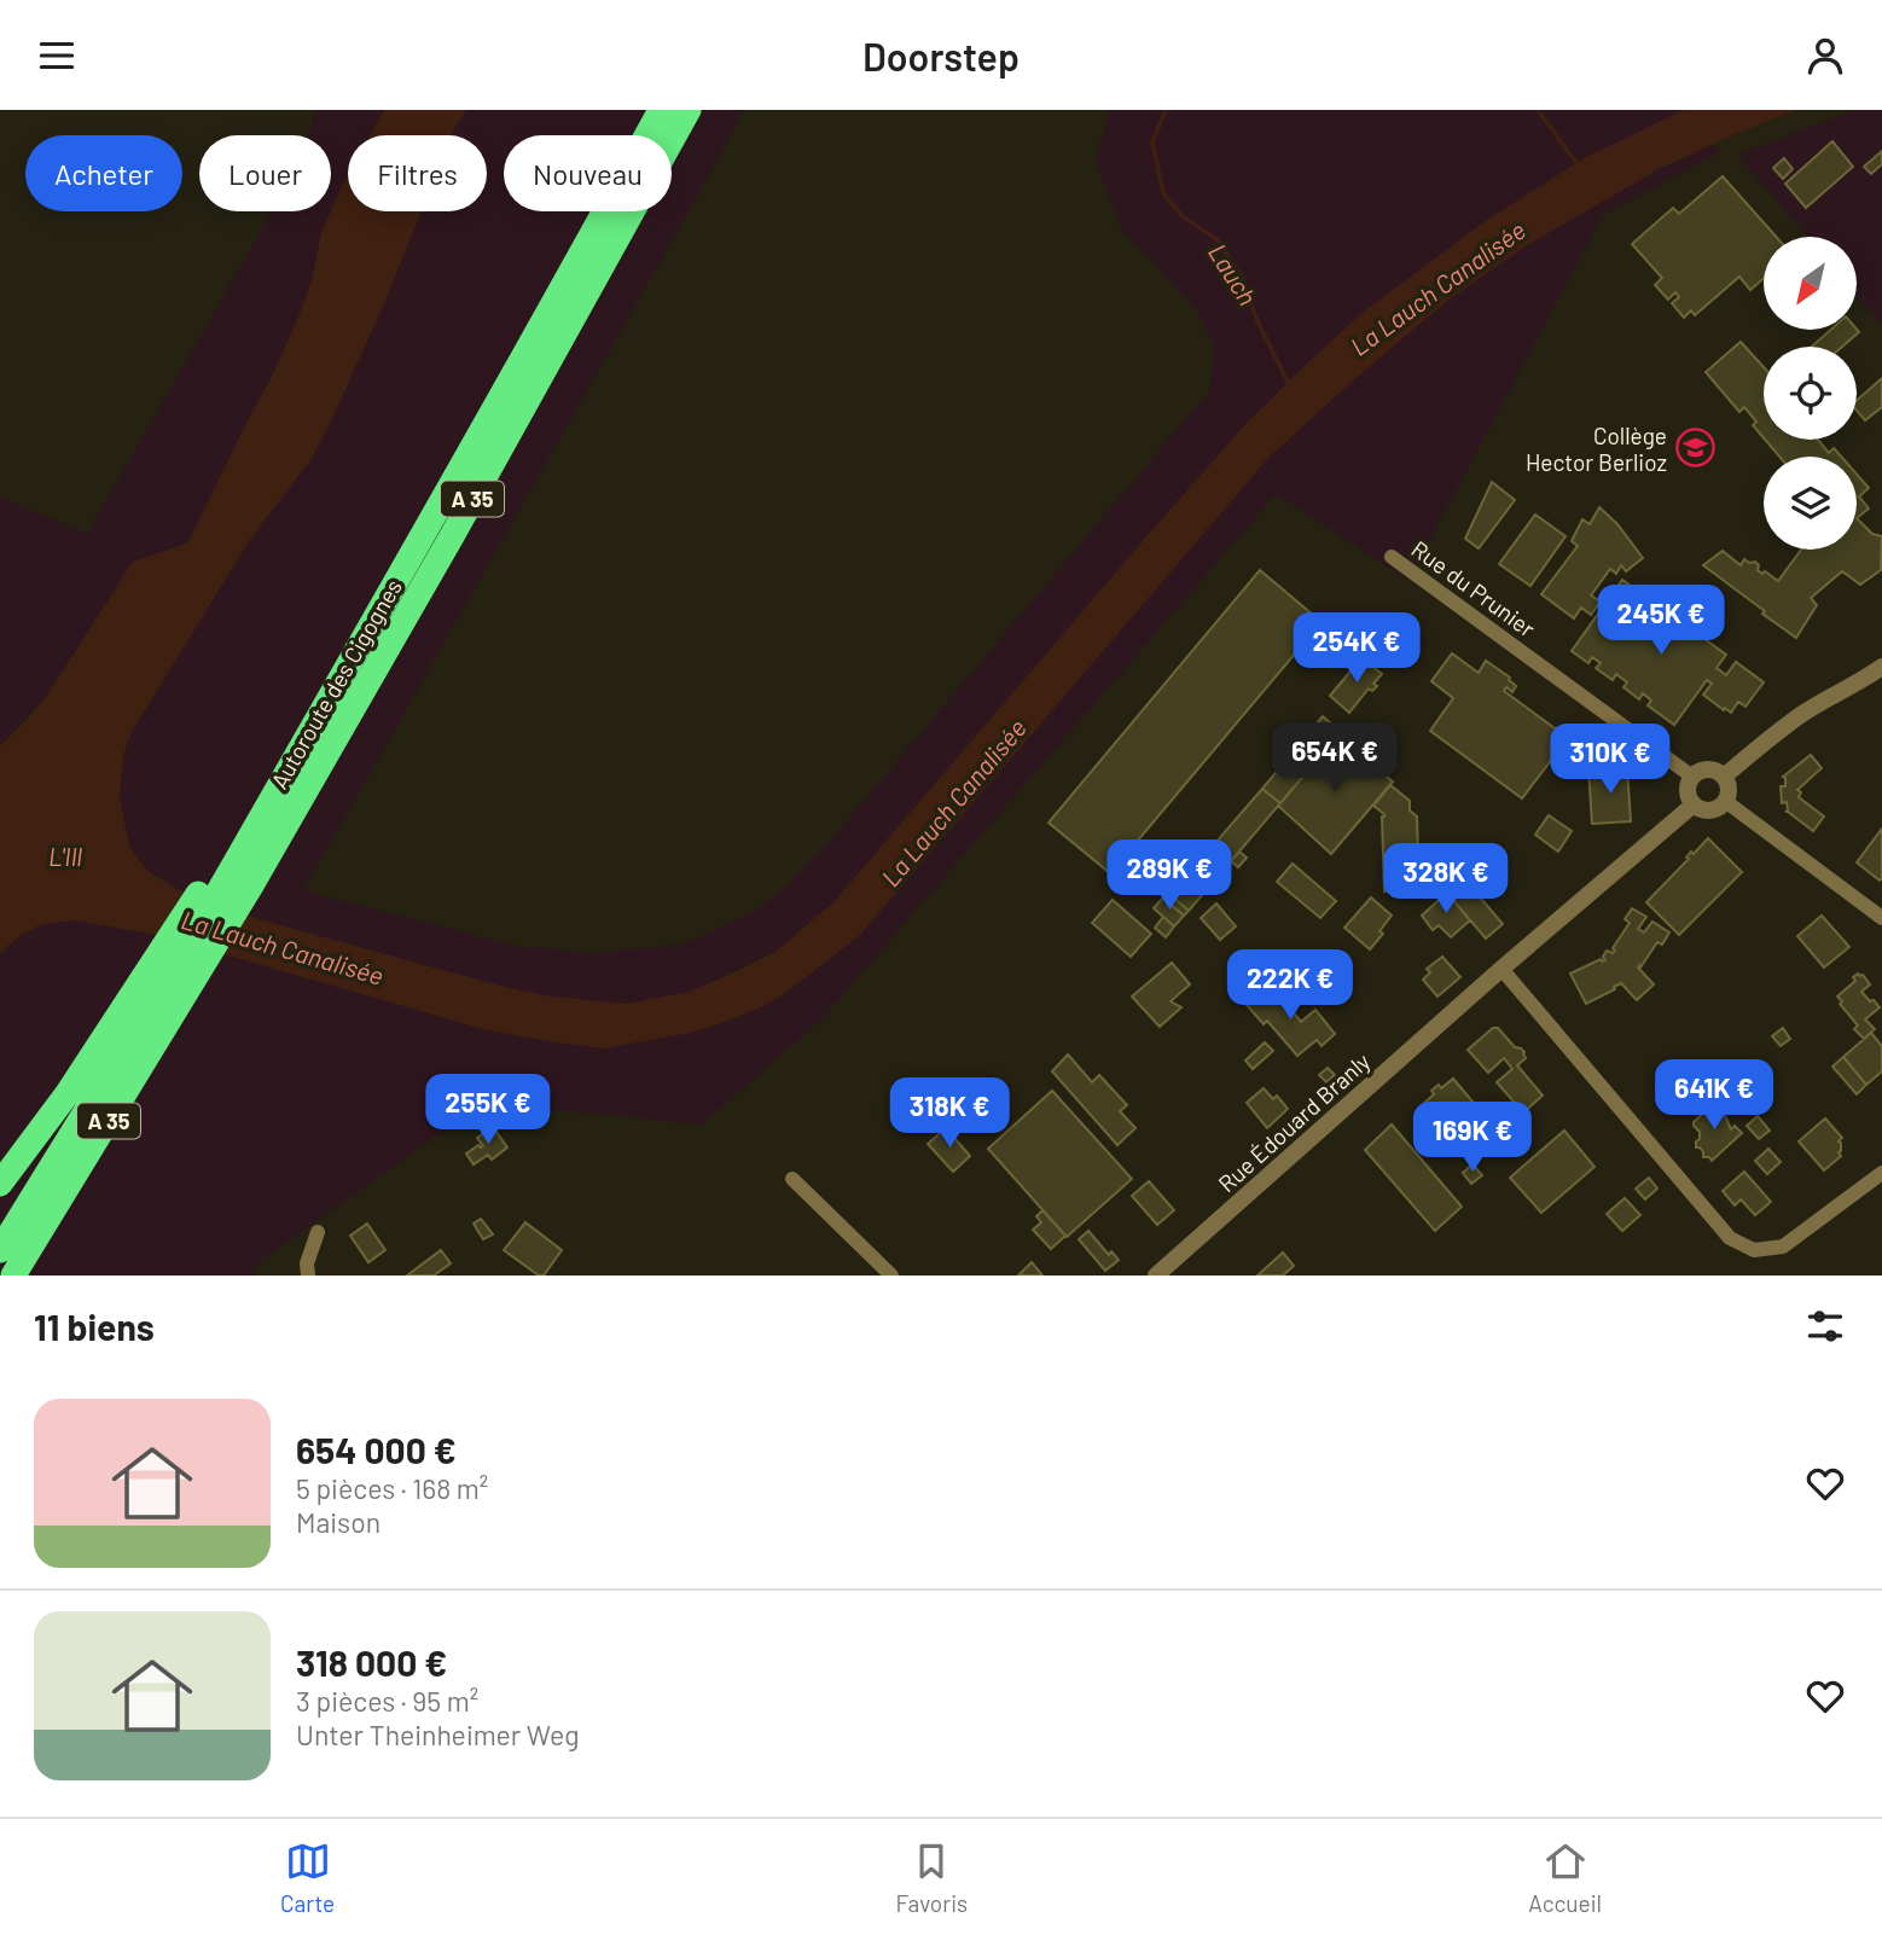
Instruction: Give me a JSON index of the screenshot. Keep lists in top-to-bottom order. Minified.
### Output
{"streets":{"highway":["A 35","Autoroute des Cigognes"],"street":["Rue du Prunier","Rue Édouard Branly"]},"crossings":[["Rue du Prunier","Rue Édouard Branly"]],"water":["Lauch","La Lauch Canalisée","L'Ill"],"places":{"school or university":["Collège Hector Berlioz"]},"north":"bottom left","page":{"header":"Doorstep","chip":["Acheter","Louer","Filtres","Nouveau"],"price":["245K €","254K €","654K €","310K €","289K €","328K €","222K €","641K €","255K €","318K €","169K €"],"heading":"11 biens","list":[{"name":"654 000 €","note":"5 pièces · 168 m² · Maison"},{"name":"318 000 €","note":"3 pièces · 95 m² · Unter Theinheimer Weg"}],"tabs":["Carte","Favoris","Accueil"]}}
